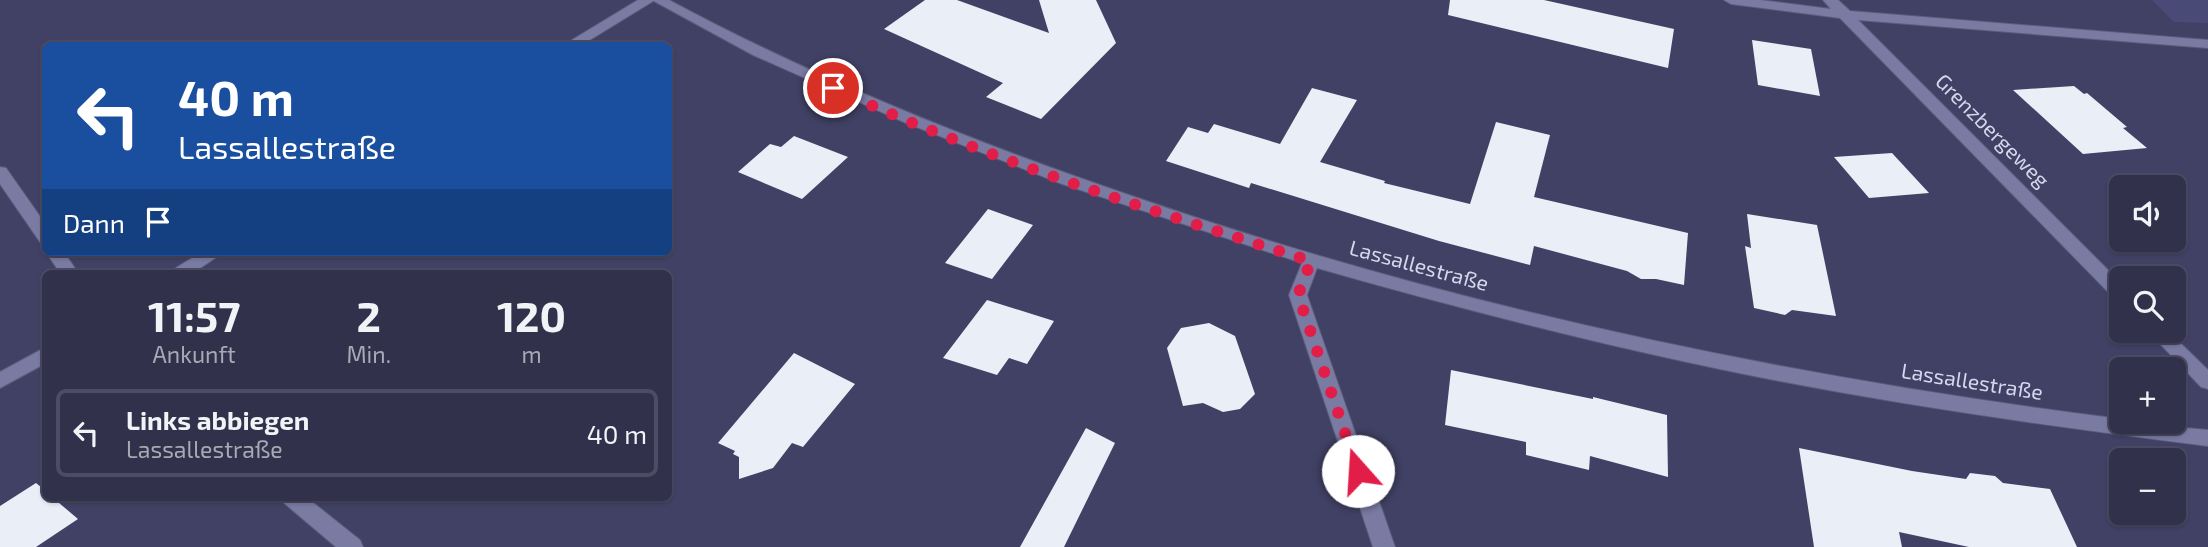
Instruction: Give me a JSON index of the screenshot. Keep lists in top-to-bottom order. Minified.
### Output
{"streets":{"street":["Grenzbergeweg","Lassallestraße"]},"page":{"turn":["40 m","Lassallestraße"],"map_buttons":["+","−"],"then":"Dann","eta":["11:57","Ankunft","2","Min.","120","m"],"list":[{"name":"Links abbiegen","note":"Lassallestraße","value":"40 m"}]}}
